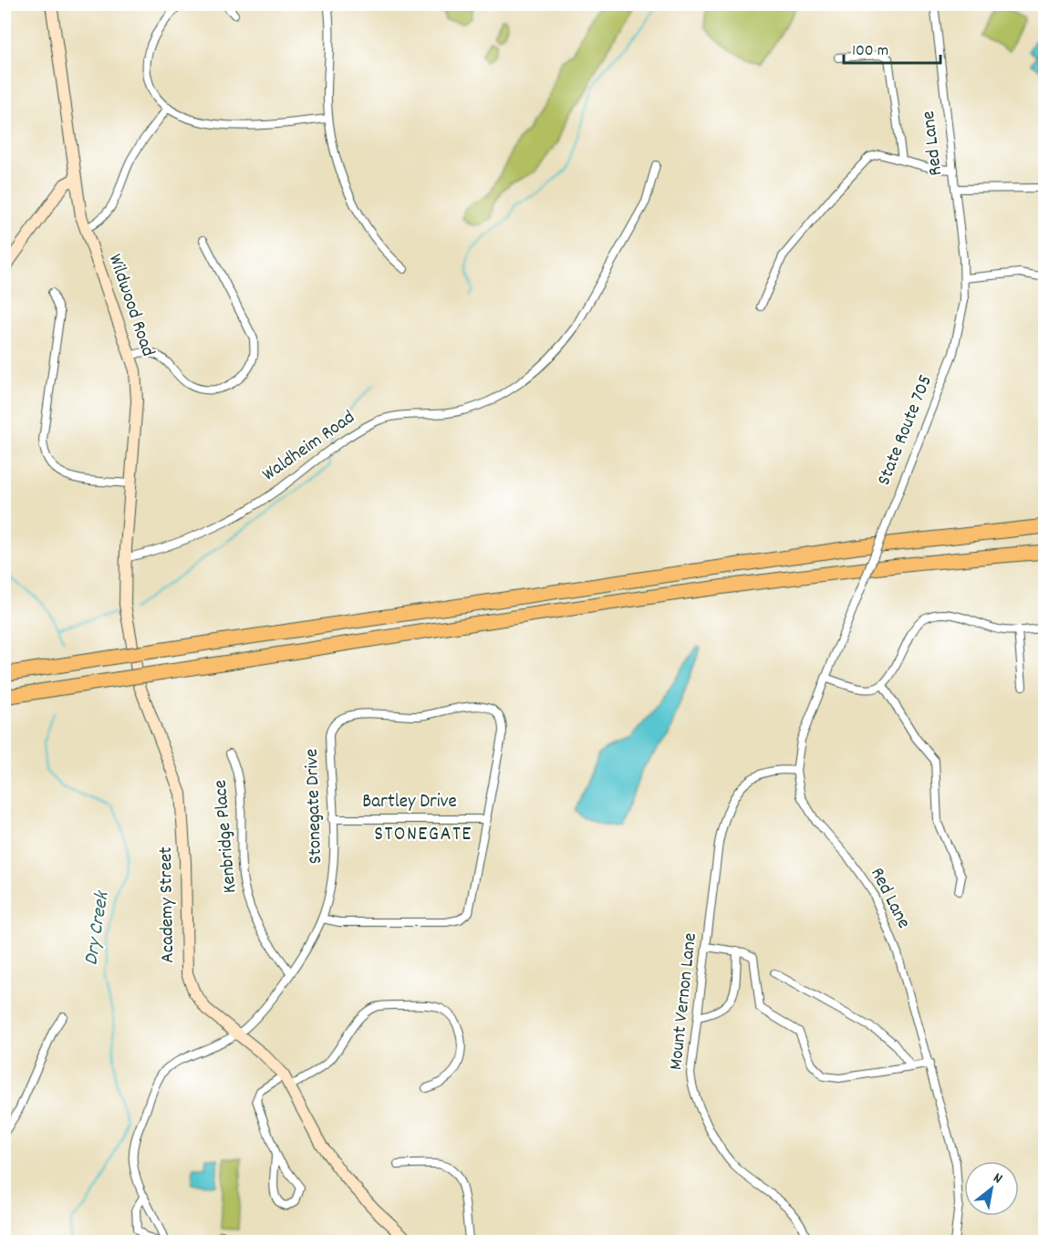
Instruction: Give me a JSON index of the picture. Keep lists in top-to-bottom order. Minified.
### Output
{"streets":{"street":["Red Lane","Wildwood Road","State Route 705","Waldheim Road","Bartley Drive","Stonegate Drive","Kenbridge Place","Academy Street","Mount Vernon Lane"]},"crossings":[["Red Lane","State Route 705"],["Red Lane","Mount Vernon Lane"],["Wildwood Road","Waldheim Road"],["Wildwood Road","Academy Street"],["Bartley Drive","Stonegate Drive"],["Stonegate Drive","Kenbridge Place"],["Stonegate Drive","Academy Street"]],"districts":["STONEGATE"],"water":["Dry Creek"],"scale_bar":"100 m","north":"top right"}
